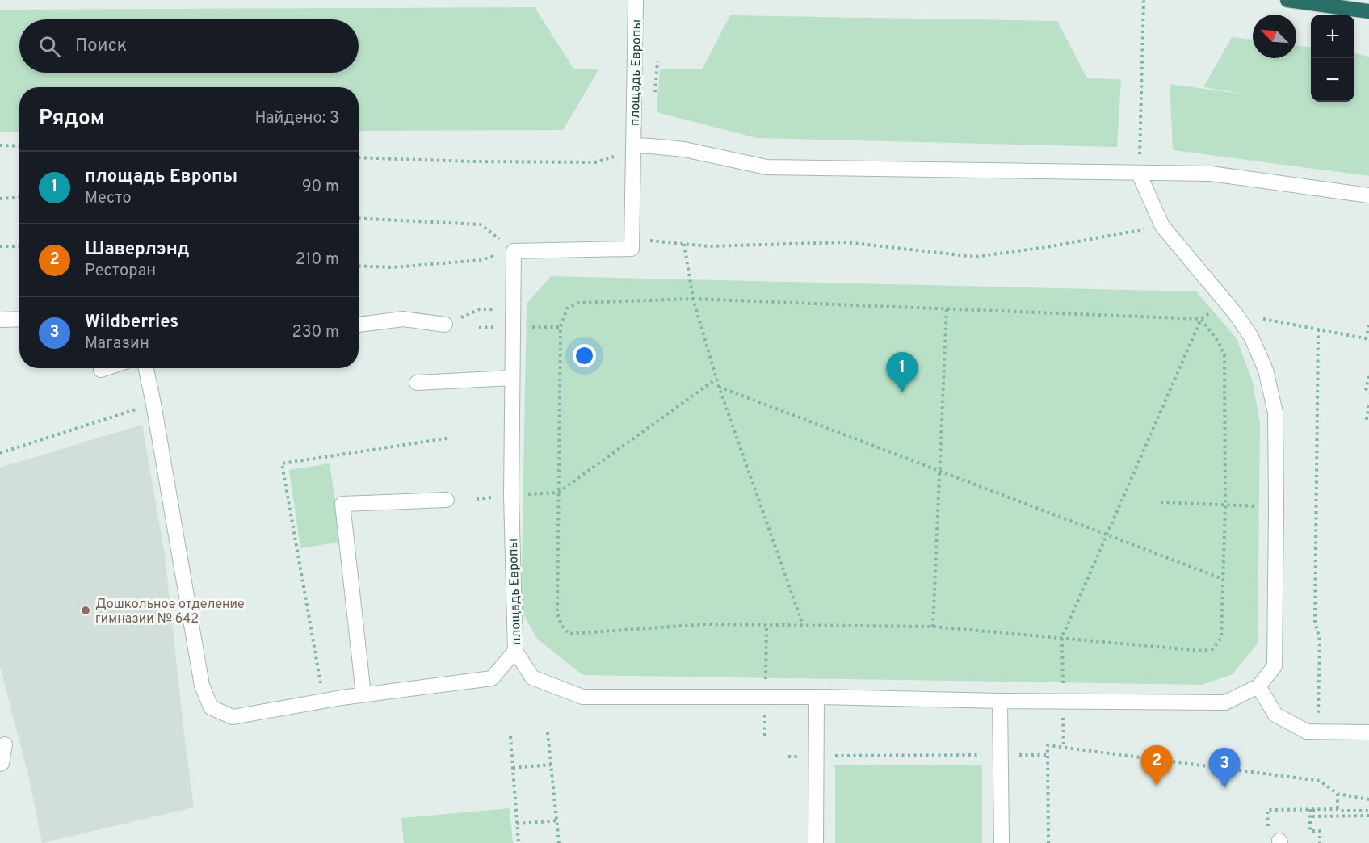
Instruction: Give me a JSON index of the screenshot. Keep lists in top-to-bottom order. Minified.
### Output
{"streets":{"street":["площадь Европы"]},"places":["Дошкольное отделение гимназии № 642"],"north":"top left","page":{"map_buttons":["+","−"],"search":"Поиск","heading":["Рядом","Найдено: 3"],"list":[{"mark":"1","name":"площадь Европы","note":"Место","value":"90 m"},{"mark":"2","name":"Шаверлэнд","note":"Ресторан","value":"210 m"},{"mark":"3","name":"Wildberries","note":"Магазин","value":"230 m"}],"pins":["1","2","3"]}}
